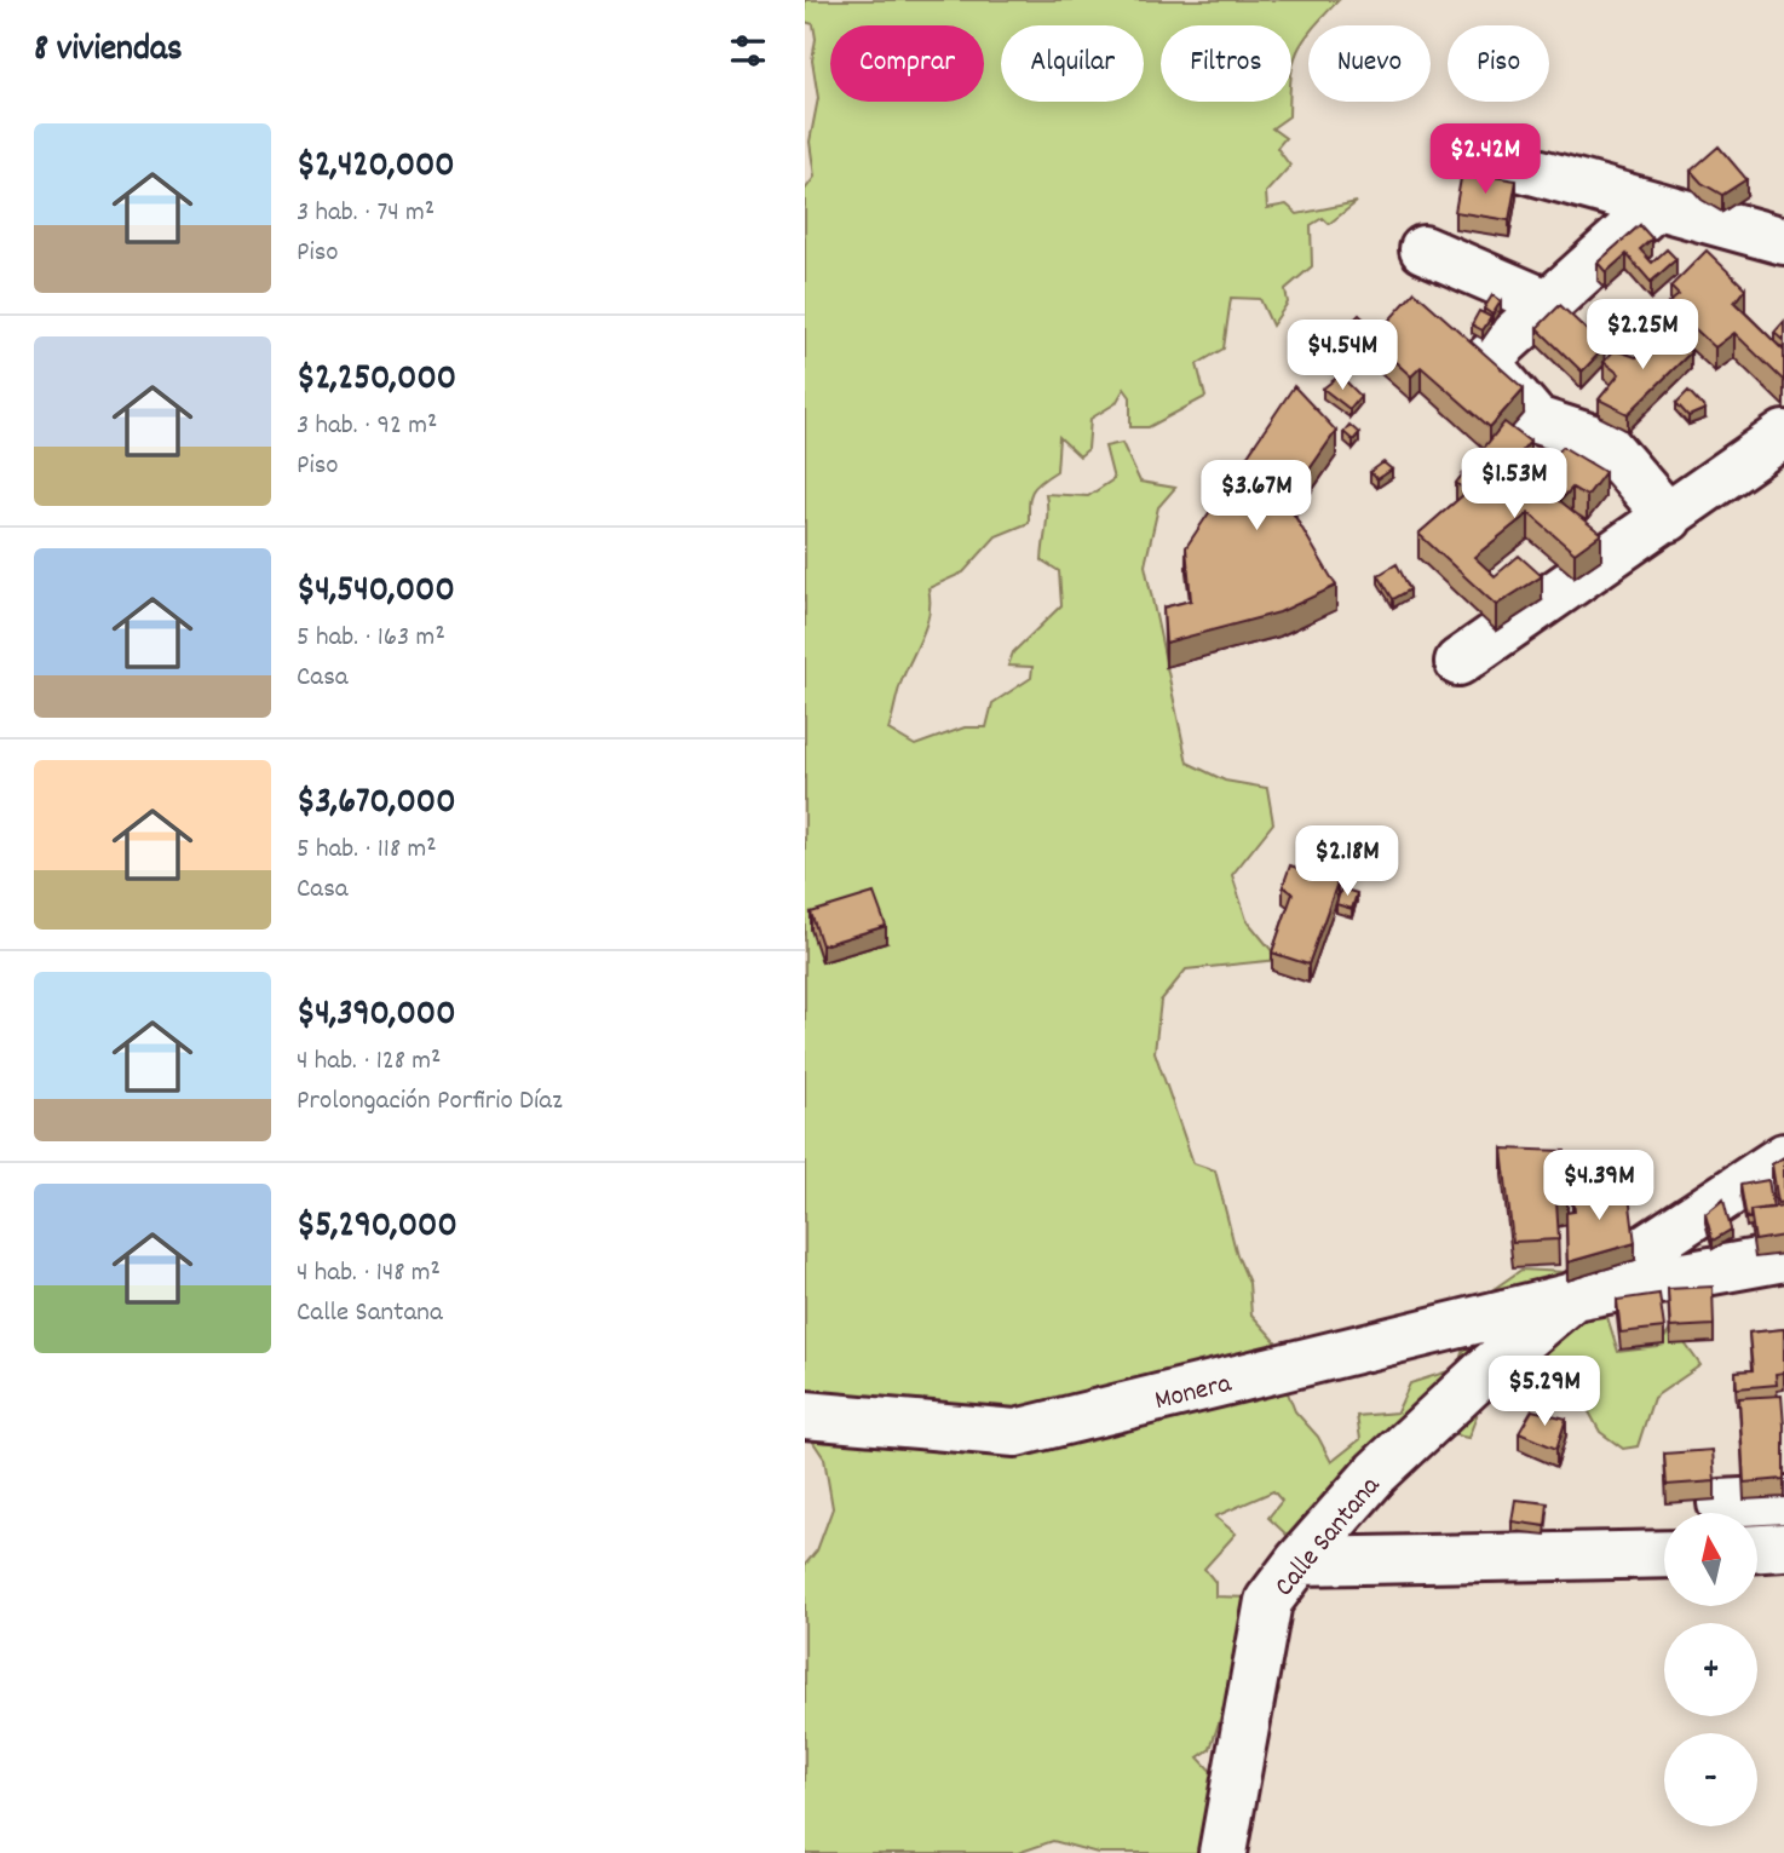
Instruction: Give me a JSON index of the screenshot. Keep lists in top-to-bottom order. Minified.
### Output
{"streets":{"street":["Monera","Calle Santana"]},"crossings":[["Monera","Calle Santana"]],"north":"top","page":{"heading":"8 viviendas","chip":["Comprar","Alquilar","Filtros","Nuevo","Piso"],"list":[{"name":"$2,420,000","note":"3 hab. · 74 m² · Piso"},{"name":"$2,250,000","note":"3 hab. · 92 m² · Piso"},{"name":"$4,540,000","note":"5 hab. · 163 m² · Casa"},{"name":"$3,670,000","note":"5 hab. · 118 m² · Casa"},{"name":"$4,390,000","note":"4 hab. · 128 m² · Prolongación Porfirio Díaz"},{"name":"$5,290,000","note":"4 hab. · 148 m² · Calle Santana"}],"price":["$2.42M","$2.25M","$4.54M","$1.53M","$3.67M","$2.18M","$4.39M","$5.29M"],"map_buttons":["+","−"]}}
